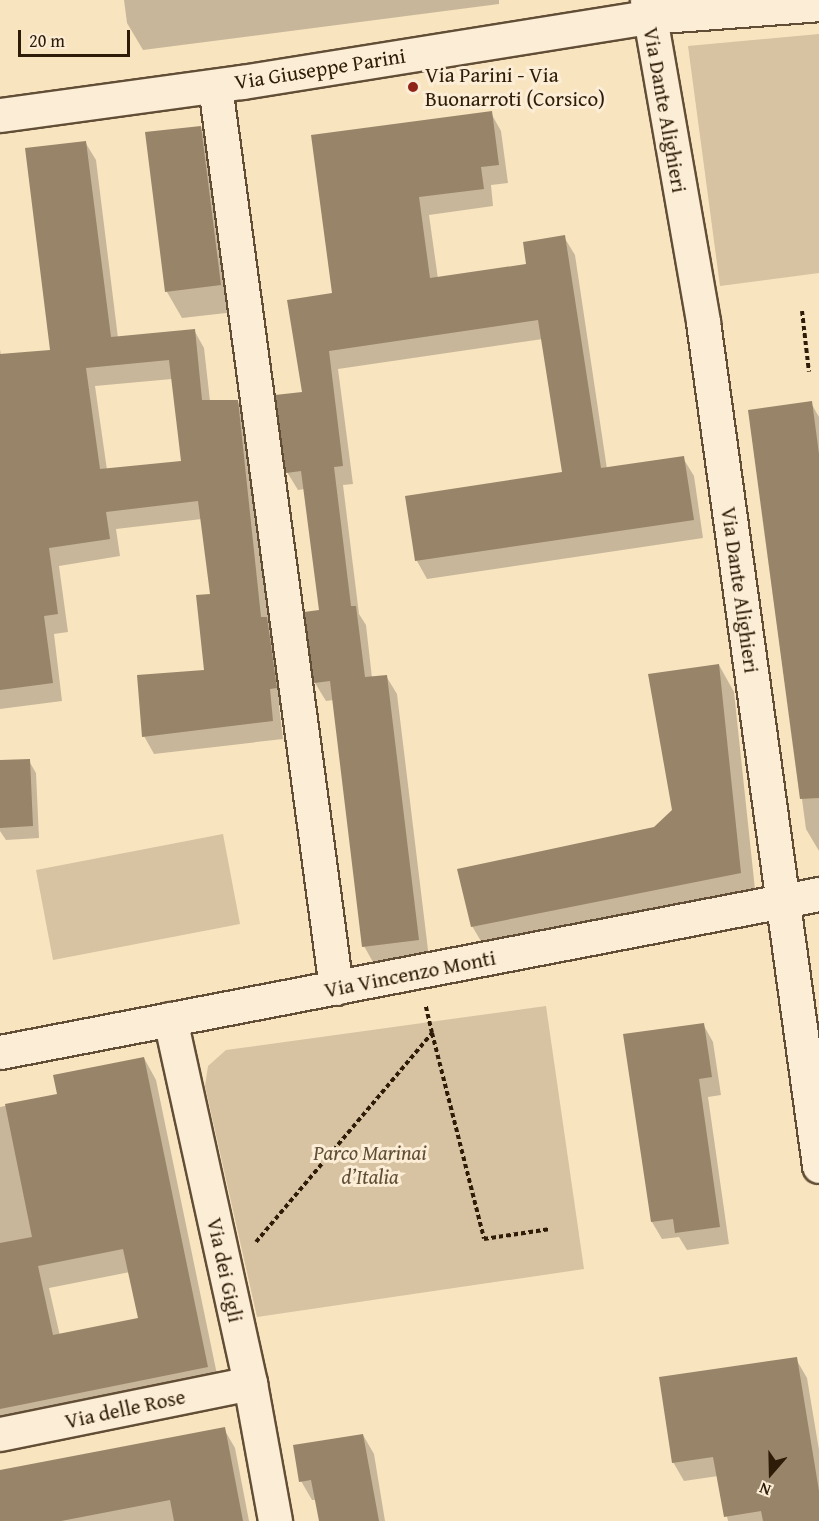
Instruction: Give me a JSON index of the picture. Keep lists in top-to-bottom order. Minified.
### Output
{"streets":{"street":["Via Giuseppe Parini","Via Dante Alighieri","Via Vincenzo Monti","Via dei Gigli","Via delle Rose"]},"crossings":[["Via Giuseppe Parini","Via Dante Alighieri"],["Via Dante Alighieri","Via Vincenzo Monti"],["Via Vincenzo Monti","Via dei Gigli"],["Via dei Gigli","Via delle Rose"]],"parks":["Parco Marinai d’Italia"],"places":["Via Parini - Via Buonarroti (Corsico)"],"scale_bar":"20 m","north":"bottom"}
